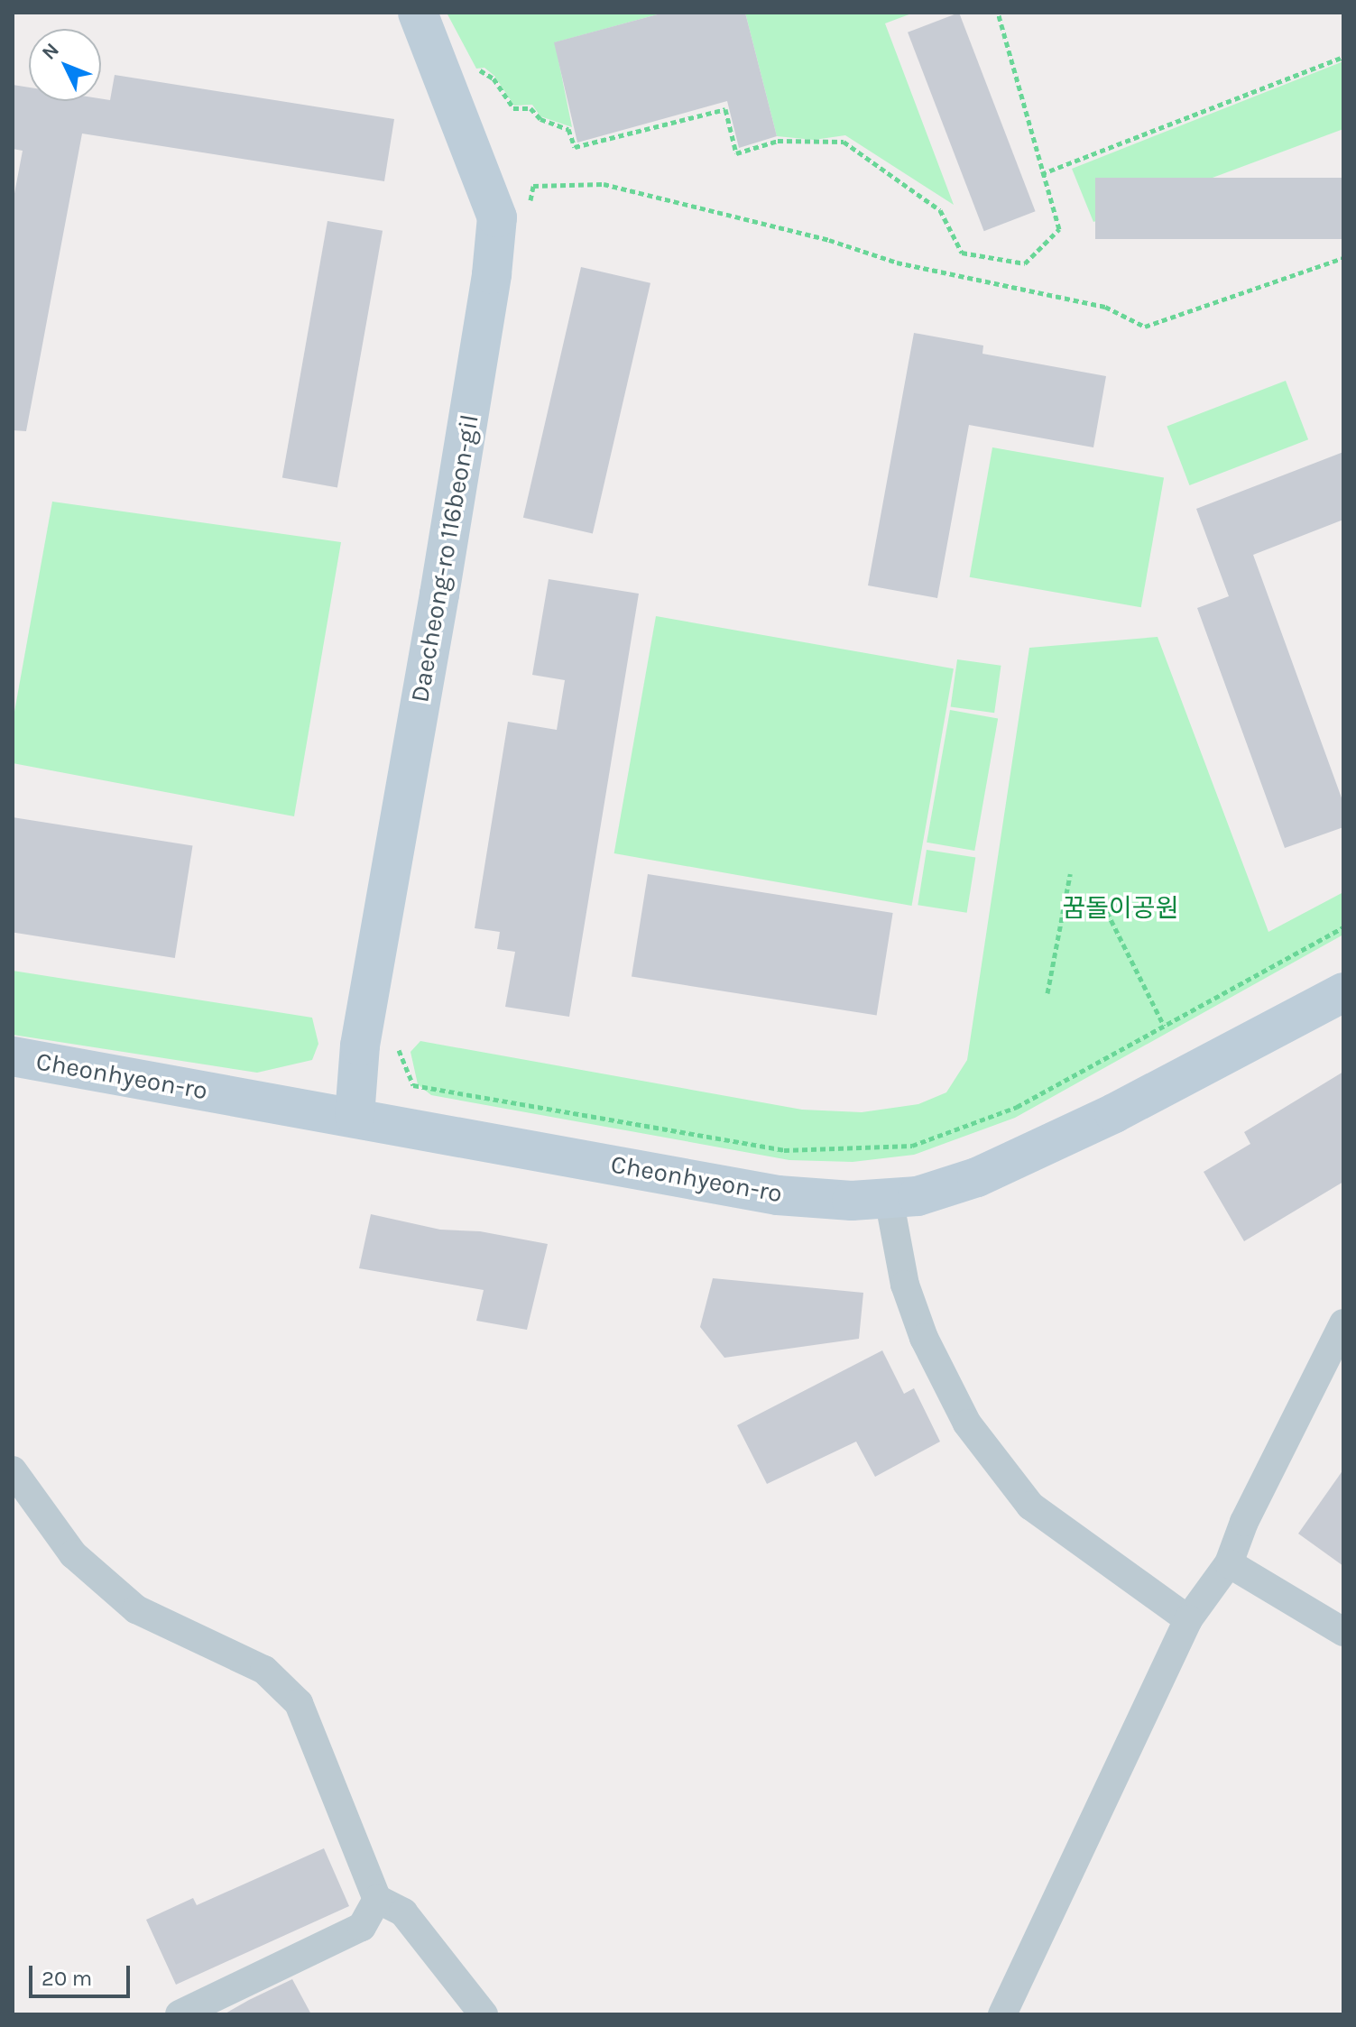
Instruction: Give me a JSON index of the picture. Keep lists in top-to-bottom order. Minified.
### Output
{"streets":{"main road":["Daecheong-ro 116beon-gil","Cheonhyeon-ro"]},"crossings":[["Daecheong-ro 116beon-gil","Cheonhyeon-ro"]],"parks":["꿈돌이공원"],"scale_bar":"20 m","north":"top left"}
